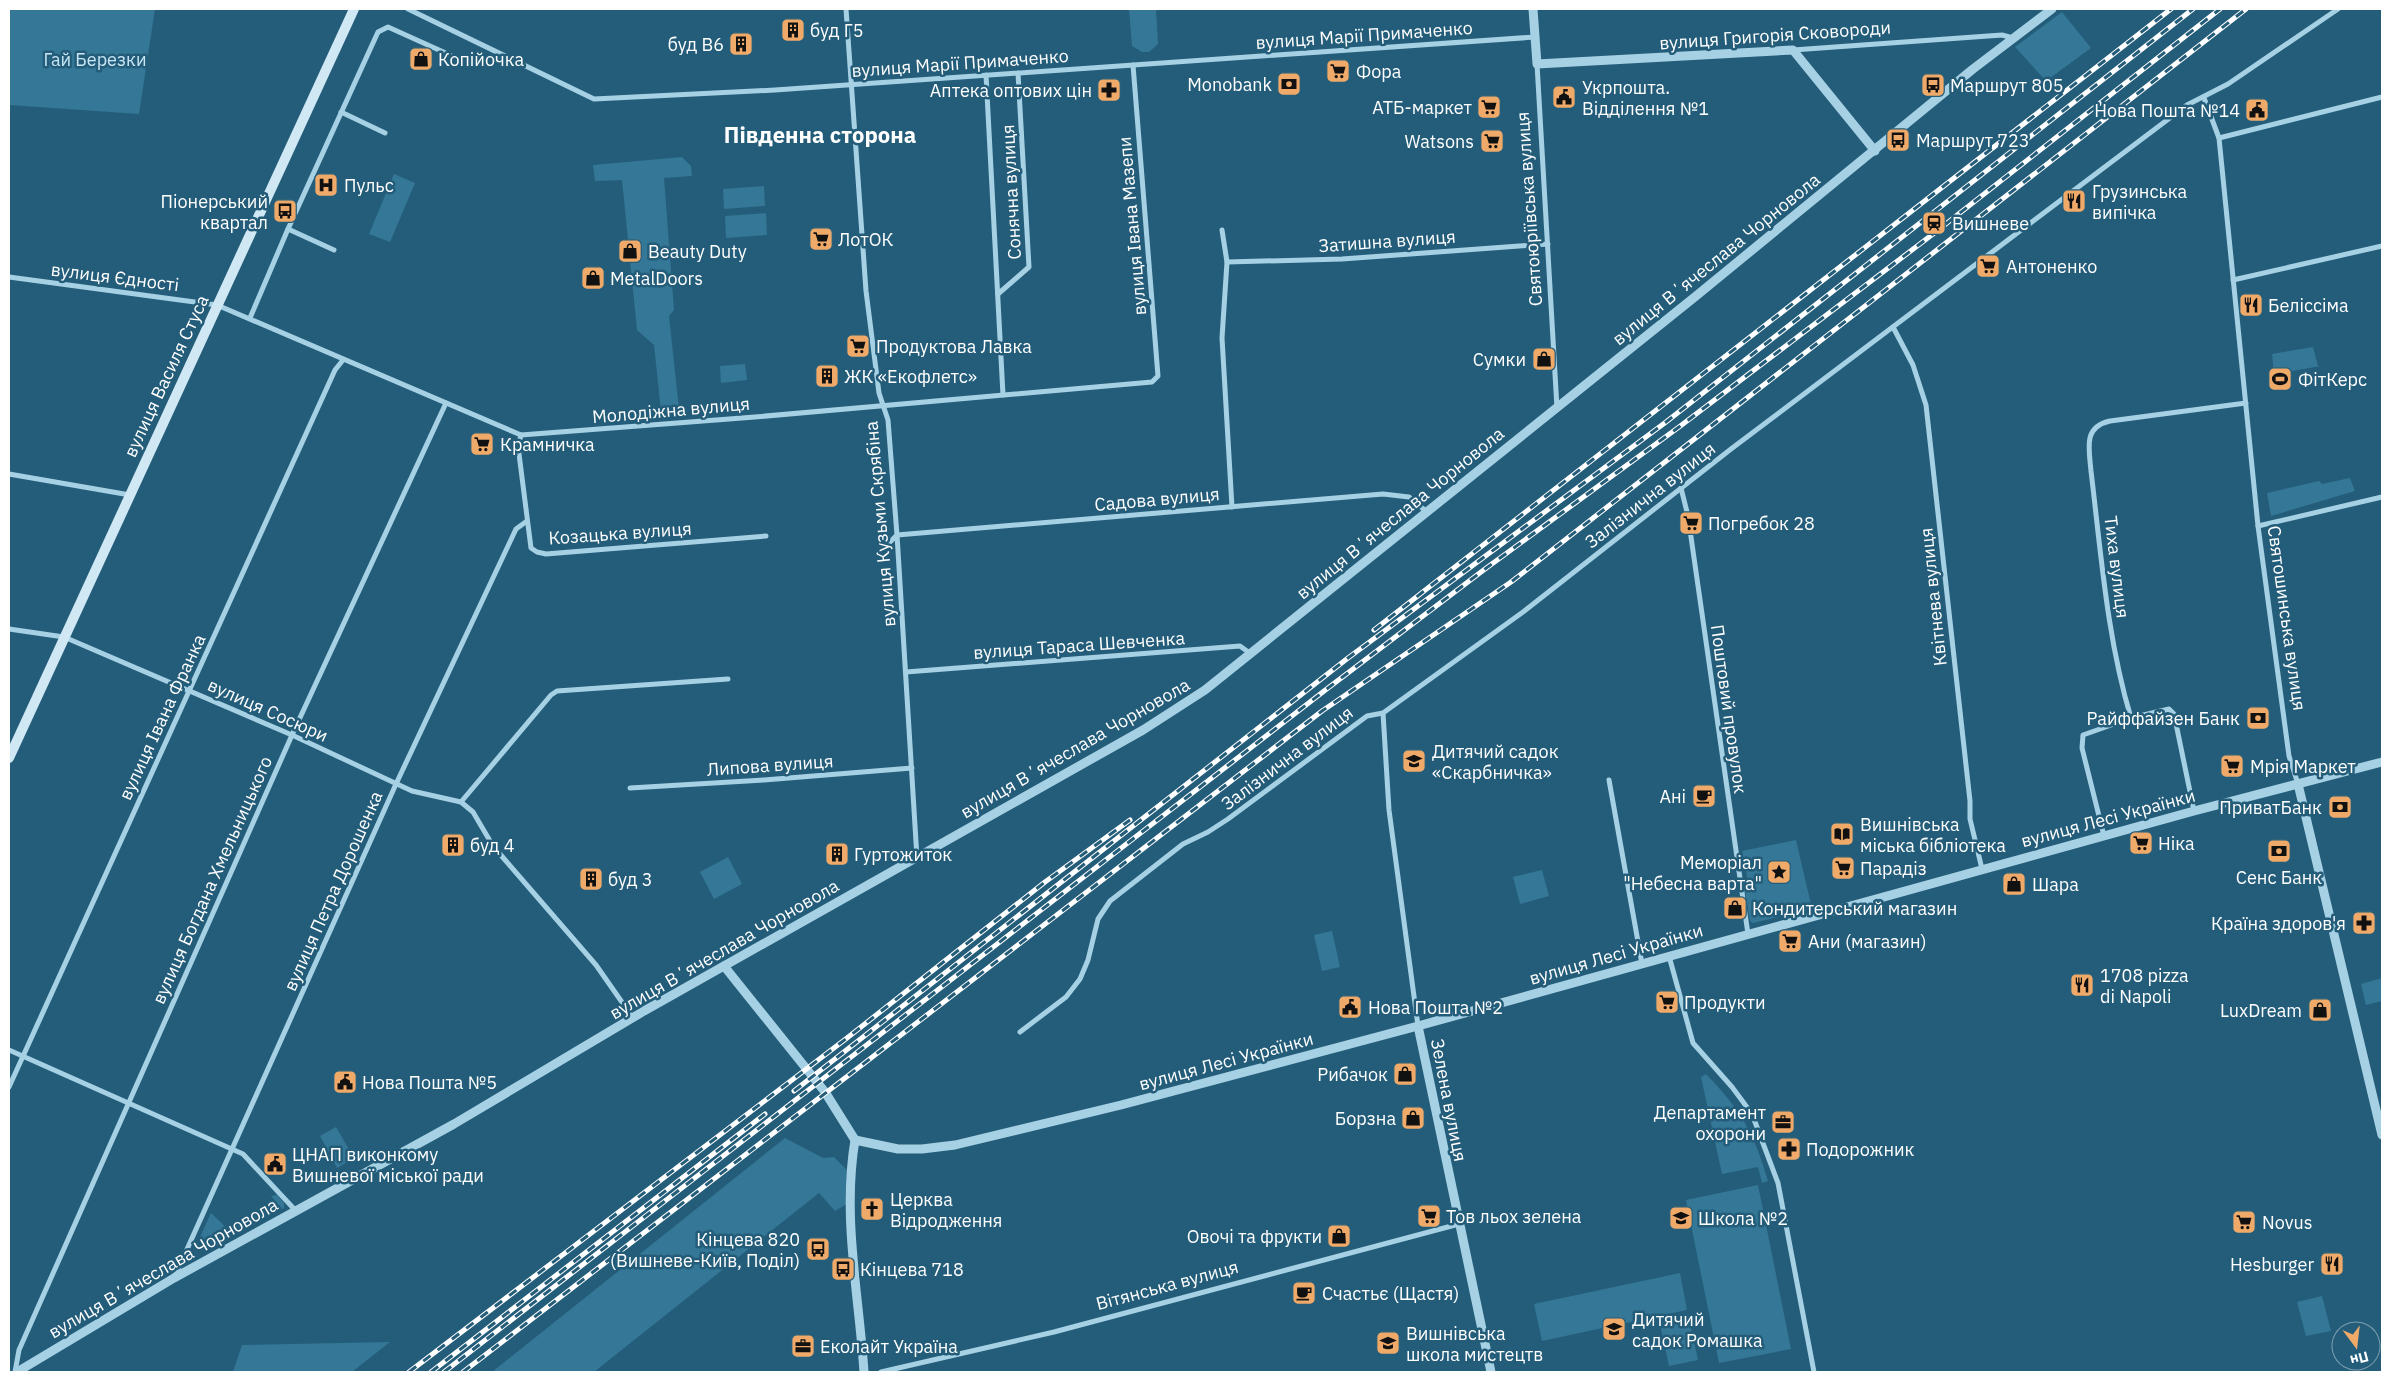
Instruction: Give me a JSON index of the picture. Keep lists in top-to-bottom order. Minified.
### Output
{"streets":{"main road":["вулиця Василя Стуса"],"street":["вулиця Марії Примаченко","вулиця Григорія Сковороди","Сонячна вулиця","Святоюріївська вулиця","вулиця Івана Мазепи","Затишна вулиця","вулиця Вʼячеслава Чорновола","вулиця Єдності","Молодіжна вулиця","Залізнична вулиця","Садова вулиця","вулиця Кузьми Скрябіна","Козацька вулиця","Тиха вулиця","Квітнева вулиця","Святошинська вулиця","вулиця Тараса Шевченка","Поштовий провулок","вулиця Сосюри","вулиця Івана Франка","Липова вулиця","вулиця Лесі Українки","вулиця Богдана Хмельницького","вулиця Петра Дорошенка","Зелена вулиця","Вітянська вулиця"]},"crossings":[["вулиця Марії Примаченко","Сонячна вулиця"],["вулиця Марії Примаченко","Святоюріївська вулиця"],["вулиця Марії Примаченко","вулиця Івана Мазепи"],["вулиця Марії Примаченко","вулиця Кузьми Скрябіна"],["вулиця Григорія Сковороди","Святоюріївська вулиця"],["вулиця Григорія Сковороди","вулиця Вʼячеслава Чорновола"],["Сонячна вулиця","Молодіжна вулиця"],["Святоюріївська вулиця","Затишна вулиця"],["Святоюріївська вулиця","вулиця Вʼячеслава Чорновола"],["вулиця Івана Мазепи","Молодіжна вулиця"],["вулиця Вʼячеслава Чорновола","Садова вулиця"],["вулиця Вʼячеслава Чорновола","вулиця Кузьми Скрябіна"],["вулиця Вʼячеслава Чорновола","вулиця Тараса Шевченка"],["вулиця Вʼячеслава Чорновола","вулиця Богдана Хмельницького"],["вулиця Вʼячеслава Чорновола","вулиця Петра Дорошенка"],["вулиця Єдності","вулиця Василя Стуса"],["вулиця Єдності","Молодіжна вулиця"],["вулиця Василя Стуса","Молодіжна вулиця"],["вулиця Василя Стуса","вулиця Сосюри"],["Молодіжна вулиця","вулиця Кузьми Скрябіна"],["Молодіжна вулиця","Козацька вулиця"],["Молодіжна вулиця","вулиця Івана Франка"],["Молодіжна вулиця","вулиця Богдана Хмельницького"],["Залізнична вулиця","Квітнева вулиця"],["Залізнична вулиця","Святошинська вулиця"],["Залізнична вулиця","Поштовий провулок"],["Залізнична вулиця","Зелена вулиця"],["Садова вулиця","вулиця Кузьми Скрябіна"],["вулиця Кузьми Скрябіна","вулиця Тараса Шевченка"],["вулиця Кузьми Скрябіна","Липова вулиця"],["Козацька вулиця","вулиця Петра Дорошенка"],["Тиха вулиця","Святошинська вулиця"],["Квітнева вулиця","вулиця Лесі Українки"],["Святошинська вулиця","вулиця Лесі Українки"],["Поштовий провулок","вулиця Лесі Українки"],["вулиця Сосюри","вулиця Івана Франка"],["вулиця Сосюри","вулиця Богдана Хмельницького"],["вулиця Сосюри","вулиця Петра Дорошенка"],["вулиця Лесі Українки","Зелена вулиця"],["Зелена вулиця","Вітянська вулиця"]],"districts":["Південна сторона"],"parks":["Гай Березки"],"places":{"building":["буд Г5","буд В6","ЖК «Екофлетс»","буд 4","Гуртожиток","буд 3"],"shop":["Копійочка","Beauty Duty","MetalDoors","Сумки","Шара","Кондитерський магазин","LuxDream","Рибачок","Борзна","Овочі та фрукти"],"supermarket":["Фора","АТБ-маркет","Watsons","ЛотОК","Антоненко","Продуктова Лавка","Крамничка","Погребок 28","Мрія Маркет","Ніка","Парадіз","Ани (магазин)","Продукти","Тов льох зелена","Novus"],"bank":["Monobank","Райффайзен Банк","ПриватБанк","Сенс Банк"],"bus stop":["Маршрут 805","Маршрут 723","Піонерський квартал","Кінцева 820 (Вишневе-Київ, Поділ)","Кінцева 718"],"pharmacy":["Аптека оптових цін","Країна здоров'я","Подорожник"],"public building":["Укрпошта. Відділення №1","Нова Пошта №14","Нова Пошта №2","Нова Пошта №5","ЦНАП виконкому Вишневої міської ради"],"hospital":["Пульс"],"restaurant":["Грузинська випічка","Беліссіма","1708 pizza di Napoli","Hesburger"],"station":["Вишневе"],"sports":["ФітКерс"],"school or university":["Дитячий садок «Скарбничка»","Школа №2","Дитячий садок Ромашка","Вишнівська школа мистецтв"],"cafe":["Ані","Счастьє (Щастя)"],"library":["Вишнівська міська бібліотека"],"place":["Меморіал \"Небесна варта\""],"office":["Департамент охорони","Еколайт Україна"],"church":["Церква Відродження"]},"north":"bottom"}
